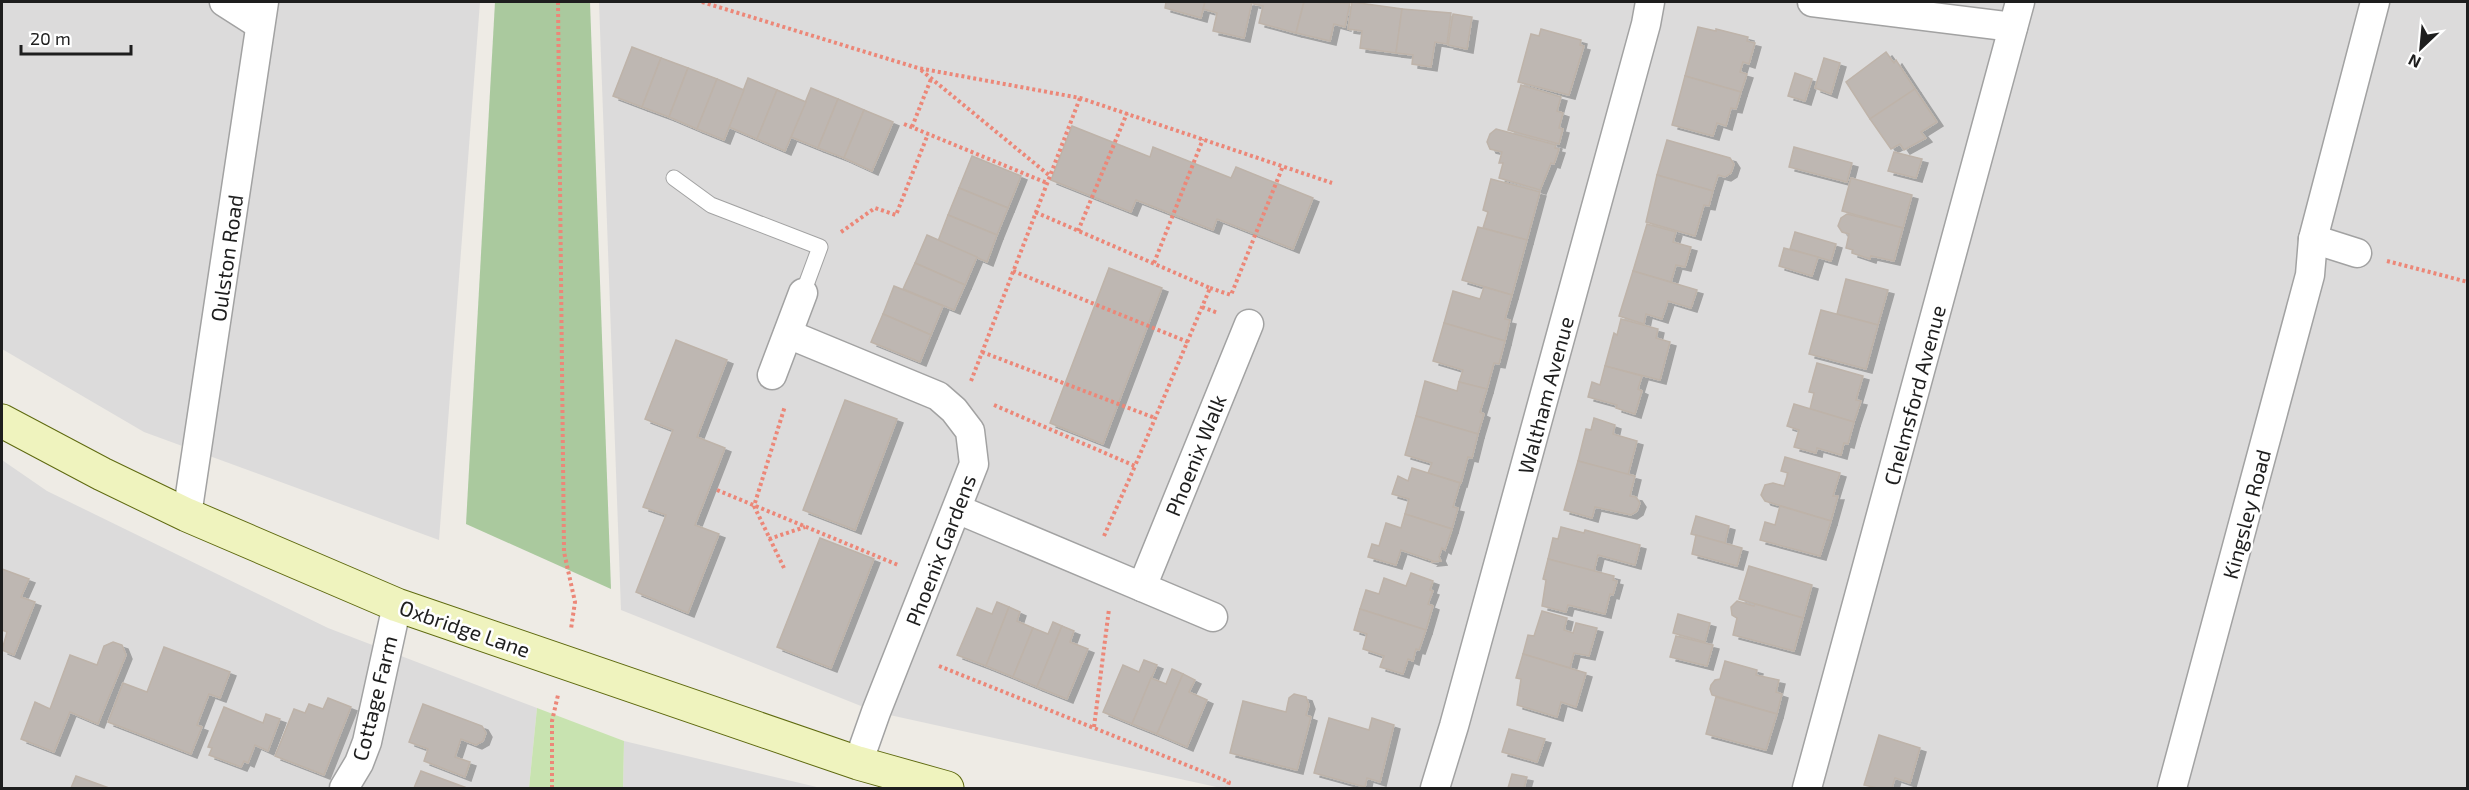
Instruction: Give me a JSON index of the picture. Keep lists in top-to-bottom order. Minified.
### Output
{"streets":{"street":["Oulston Road","Waltham Avenue","Chelmsford Avenue","Phoenix Walk","Kingsley Road","Phoenix Gardens","Oxbridge Lane","Cottage Farm"]},"crossings":[["Oulston Road","Oxbridge Lane"],["Phoenix Gardens","Oxbridge Lane"],["Oxbridge Lane","Cottage Farm"]],"scale_bar":"20 m","north":"bottom left"}
